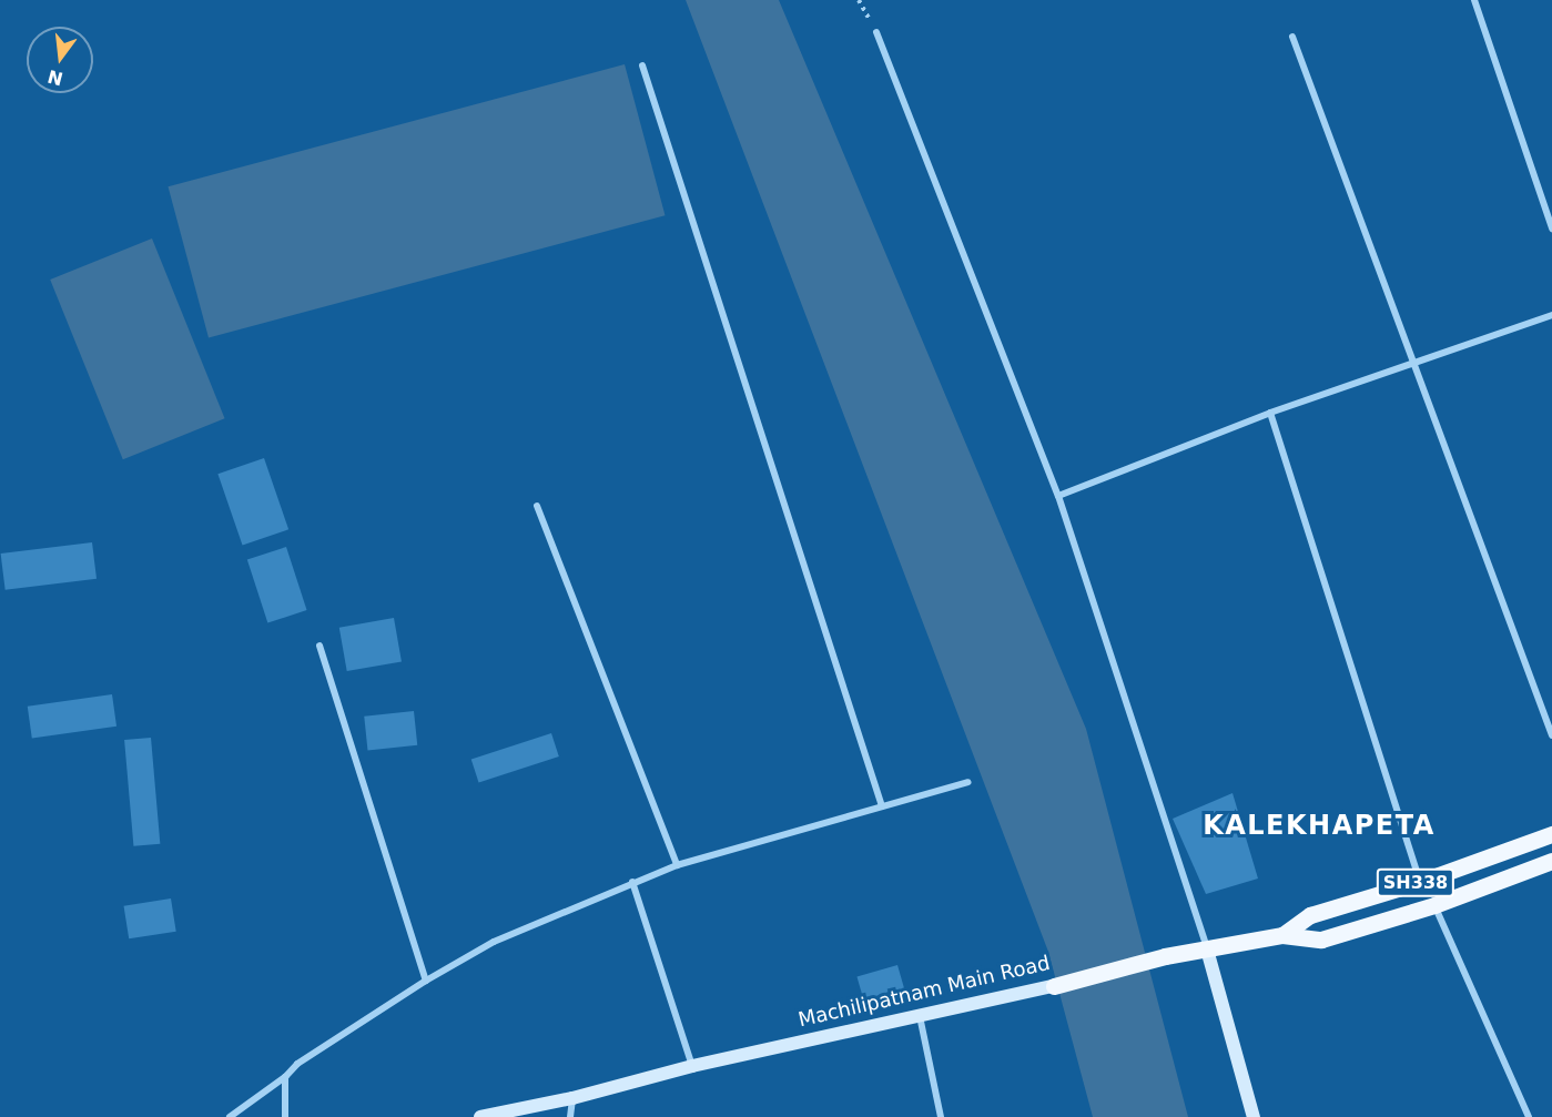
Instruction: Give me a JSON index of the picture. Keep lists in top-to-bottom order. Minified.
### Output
{"streets":{"main road":["SH338","Machilipatnam Main Road"]},"crossings":[["SH338","Machilipatnam Main Road"]],"districts":["KALEKHAPETA"],"north":"bottom"}
